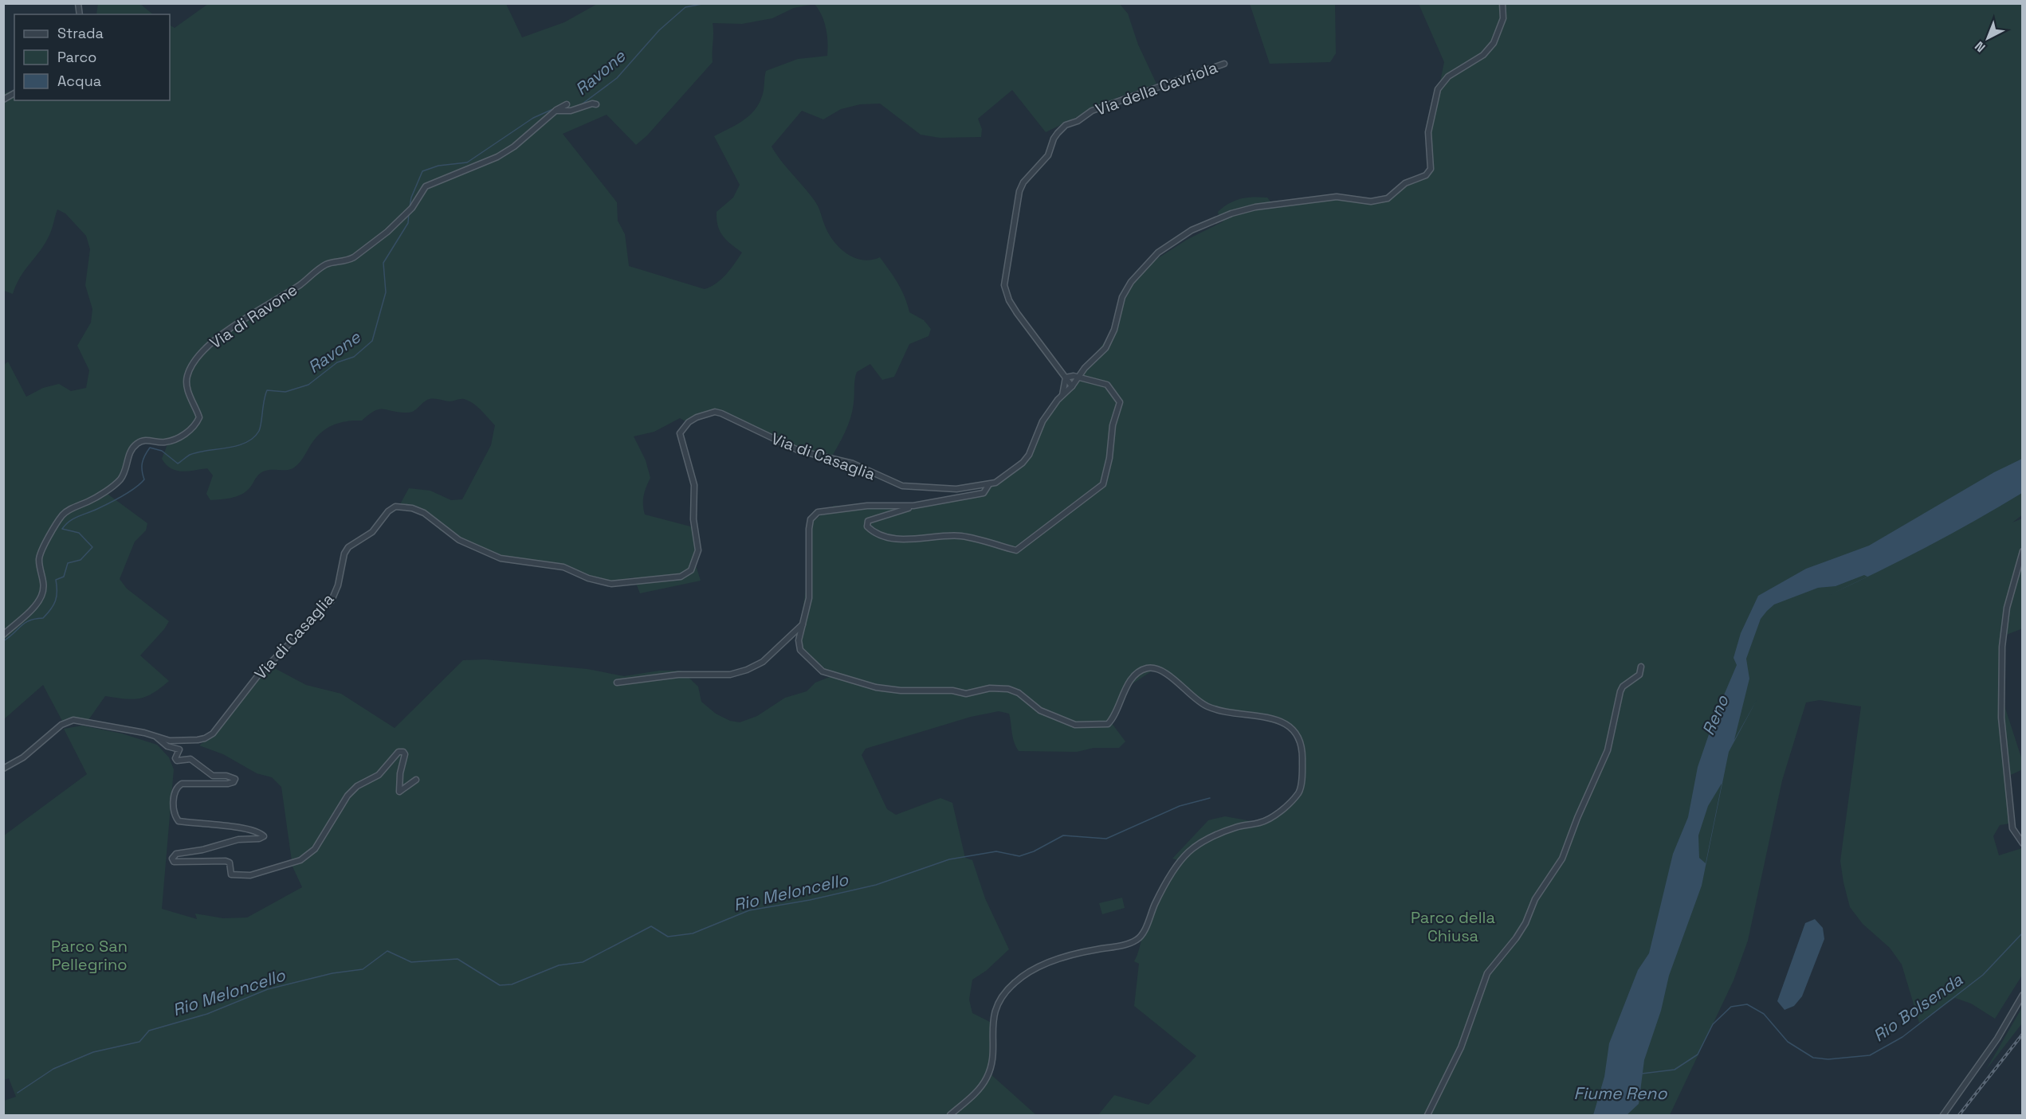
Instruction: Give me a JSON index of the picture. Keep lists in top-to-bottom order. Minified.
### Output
{"streets":{"street":["Via della Cavriola","Via di Ravone","Via di Casaglia"]},"crossings":[["Via della Cavriola","Via di Casaglia"]],"water":["Ravone","Reno","Rio Meloncello","Rio Bolsenda","Fiume Reno"],"parks":["Parco della Chiusa","Parco San Pellegrino"],"legend":["Strada","Parco","Acqua"],"north":"bottom left"}
